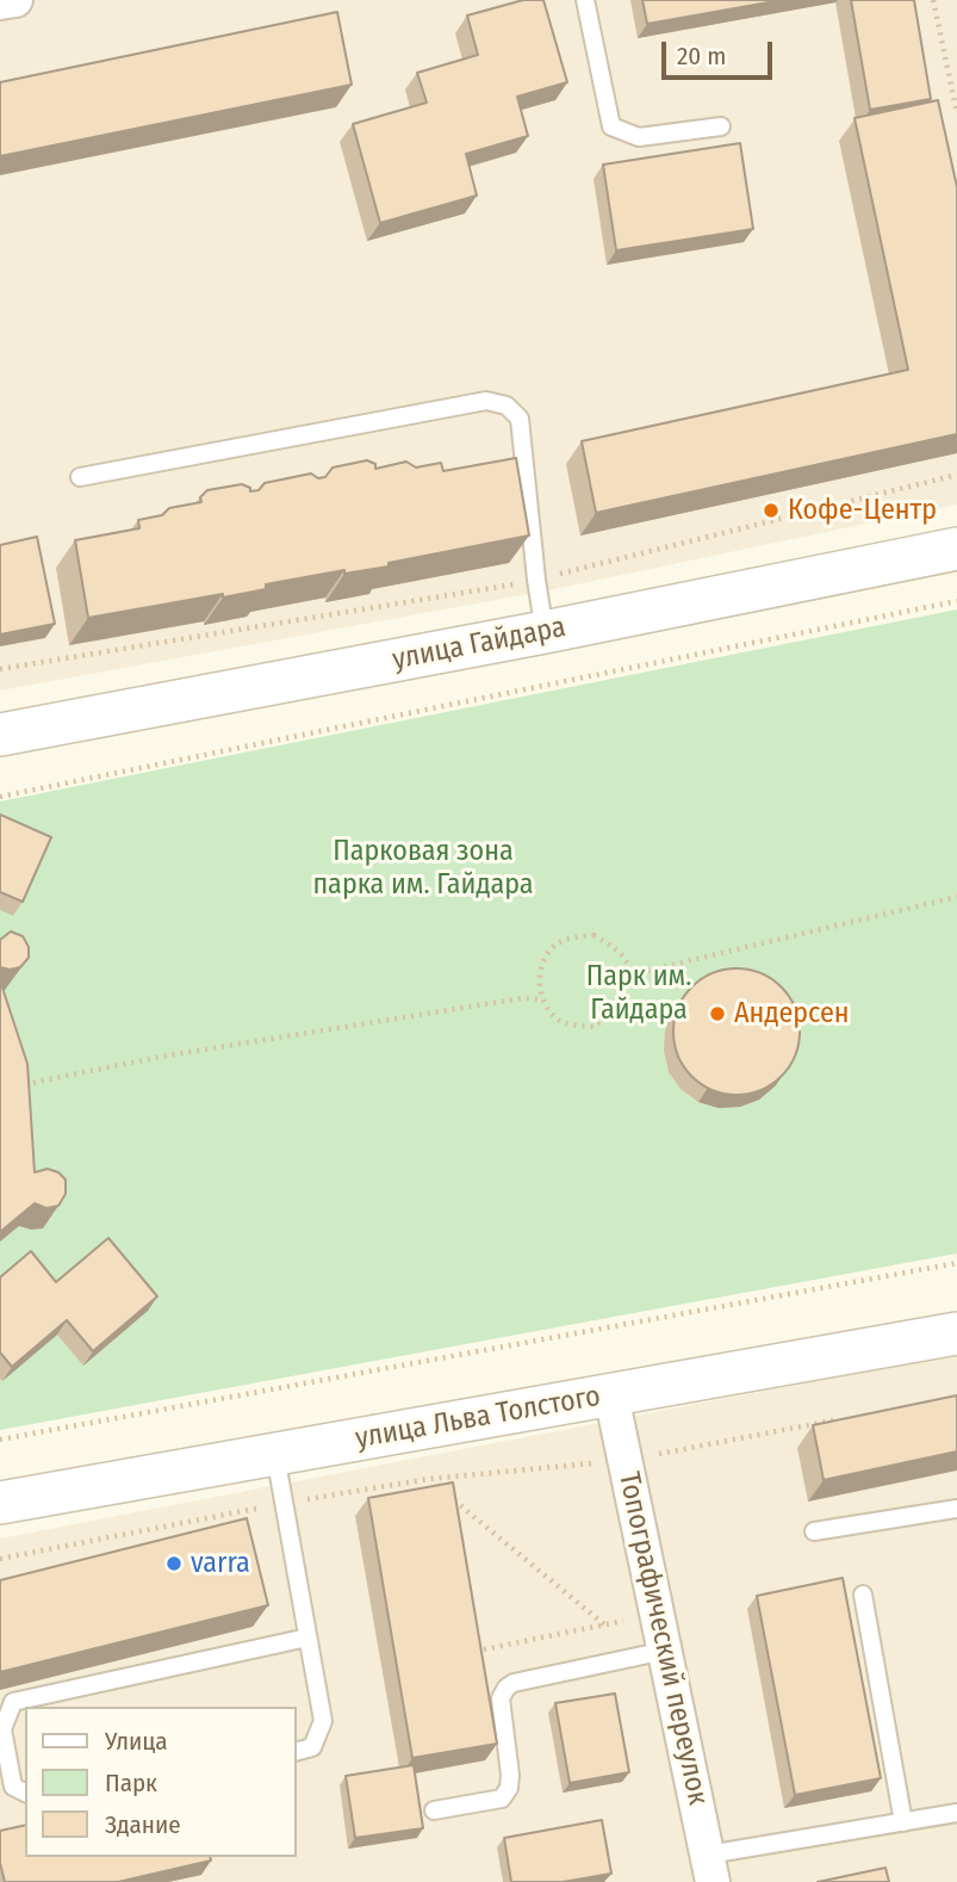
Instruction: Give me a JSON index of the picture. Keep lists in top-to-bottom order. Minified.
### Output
{"streets":{"street":["улица Гайдара","улица Льва Толстого","Топографический переулок"]},"crossings":[["улица Льва Толстого","Топографический переулок"]],"parks":["Парковая зона парка им. Гайдара","Парк им. Гайдара"],"places":["Кофе-Центр","Андерсен","varra"],"legend":["Улица","Парк","Здание"],"scale_bar":"20 m"}
